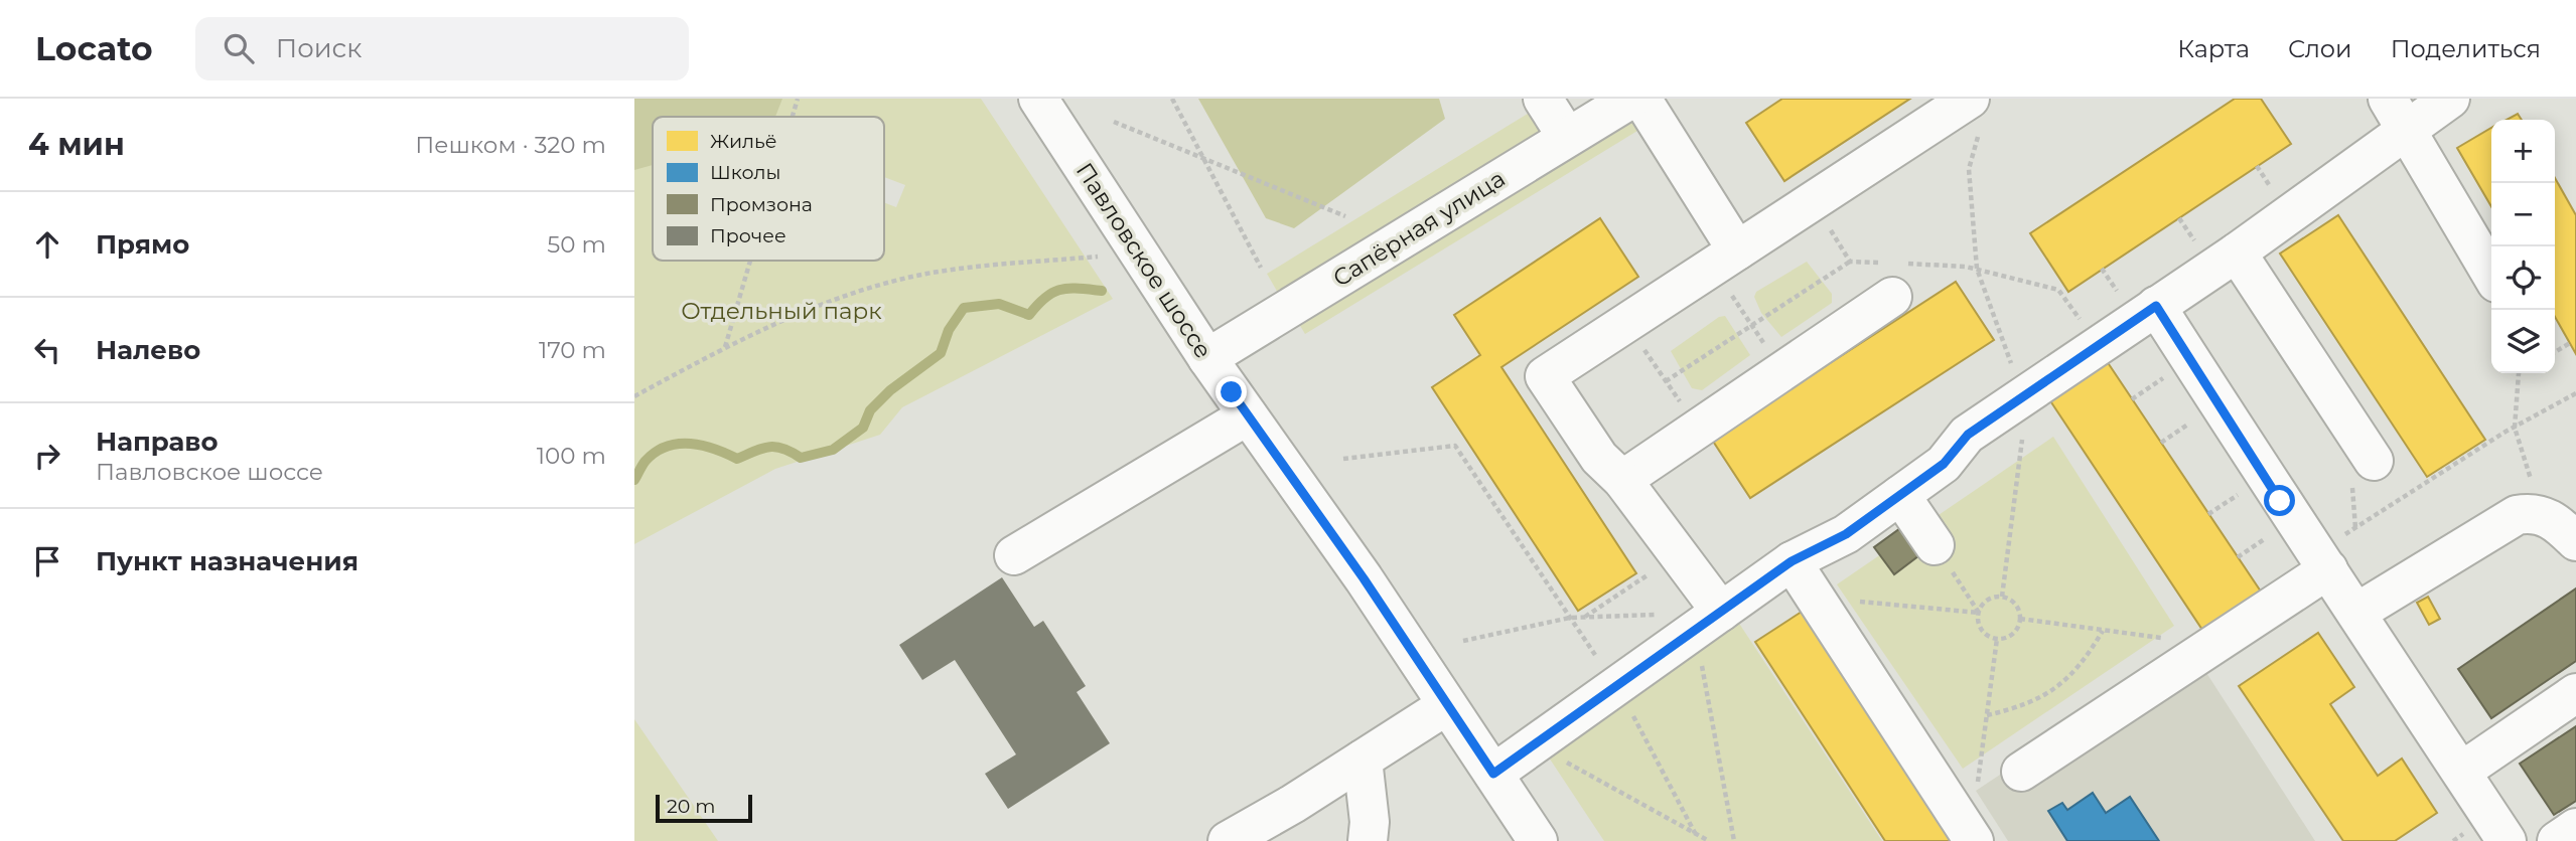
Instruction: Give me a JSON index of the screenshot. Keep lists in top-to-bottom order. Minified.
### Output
{"streets":{"main road":["Сапёрная улица","Павловское шоссе"]},"crossings":[["Сапёрная улица","Павловское шоссе"]],"parks":["Отдельный парк"],"legend":["Жильё","Школы","Промзона","Прочее"],"scale_bar":"20 m","page":{"header":"Locato","search":"Поиск","nav":["Карта","Слои","Поделиться"],"heading":["4 мин","Пешком · 320 m"],"map_buttons":["+","−"],"list":[["Прямо","50 m"],["Налево","170 m"],["Направо","Павловское шоссе","100 m"],"Пункт назначения"],"scale":"20 m"}}
